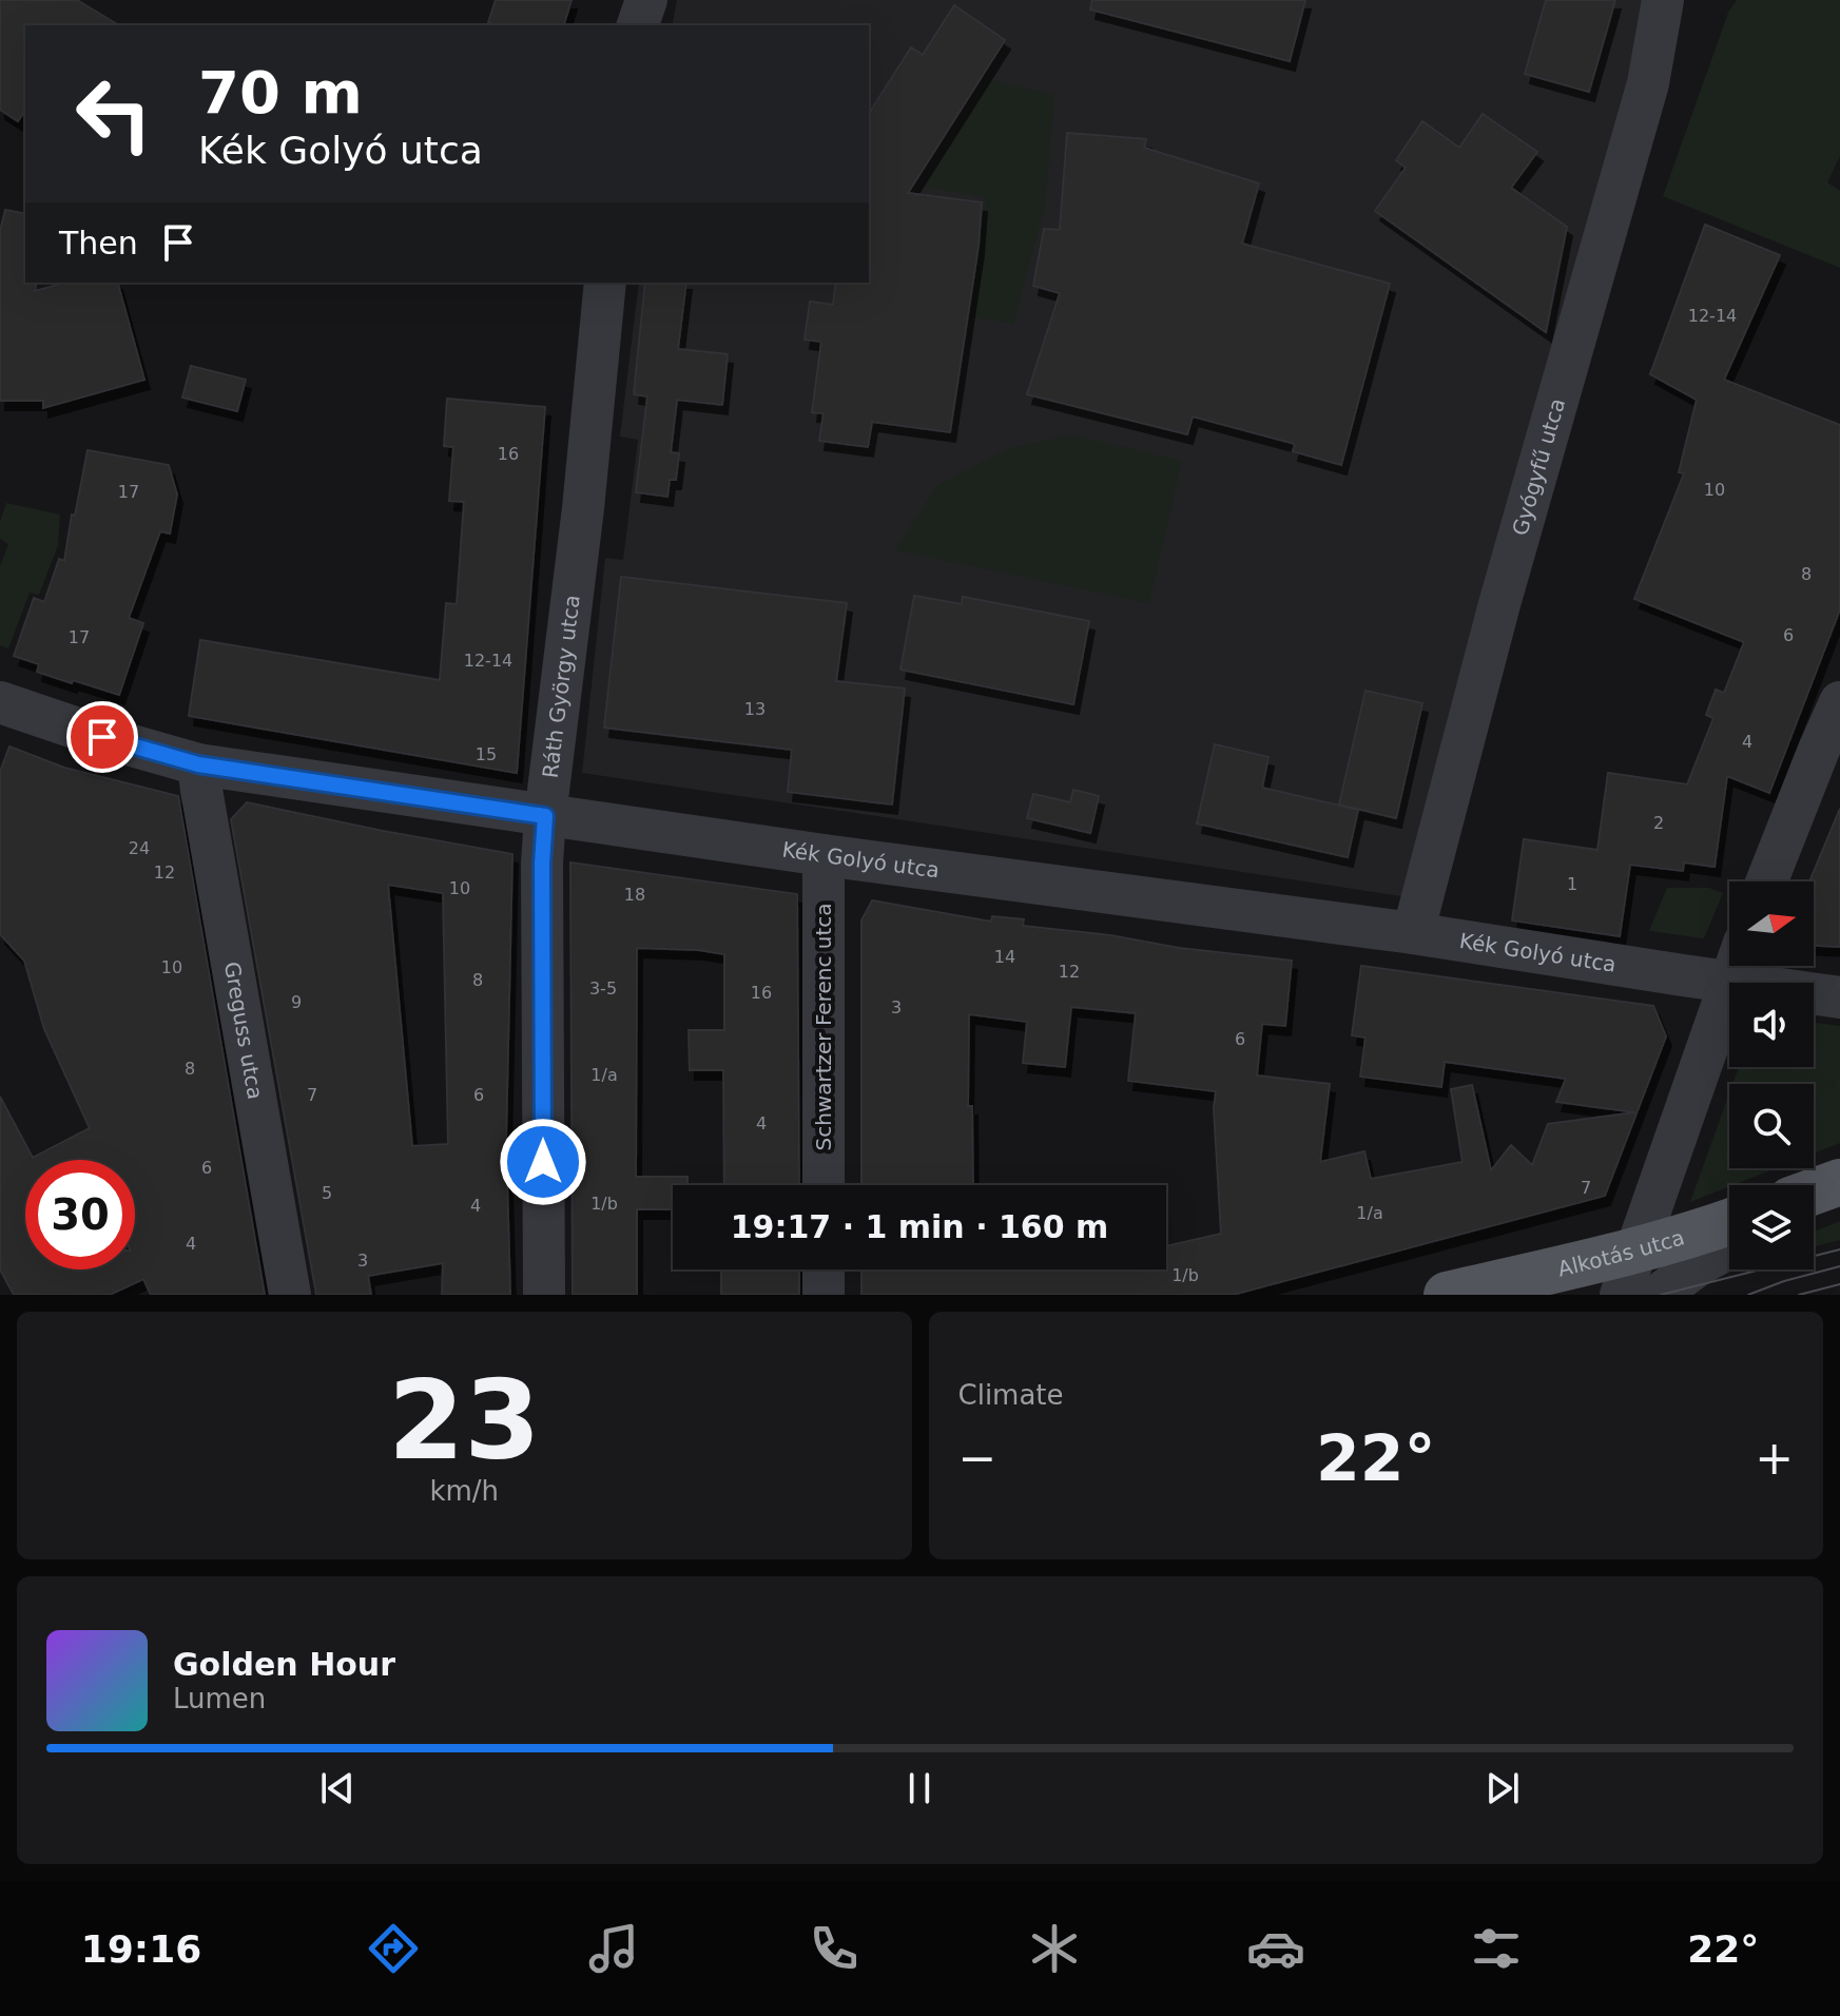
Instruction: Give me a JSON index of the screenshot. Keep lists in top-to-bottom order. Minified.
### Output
{"streets":{"main road":["Alkotás utca"],"street":["Gyógyfű utca","Ráth György utca","Kék Golyó utca","Schwartzer Ferenc utca","Greguss utca"]},"crossings":[["Gyógyfű utca","Kék Golyó utca"],["Ráth György utca","Kék Golyó utca"],["Kék Golyó utca","Schwartzer Ferenc utca"],["Kék Golyó utca","Greguss utca"]],"house_numbers":["12-14","16","10","17","8","6","17","12-14","13","4","15","2","24","12","1","10","18","14","10","12","8","3-5","16","9","3","6","8","1/a","7","6","4","6","7","5","1/b","4","1/a","4","3","1/b"],"north":"right","page":{"turn":["70 m","Kék Golyó utca"],"then":"Then","limit":"30","trip":"19:17 · 1 min · 160 m","tile":[["23","km/h"],"Climate"],"heat":["−","22°","+"],"song":["Golden Hour","Lumen"],"tabs":["19:16","22°"]}}
